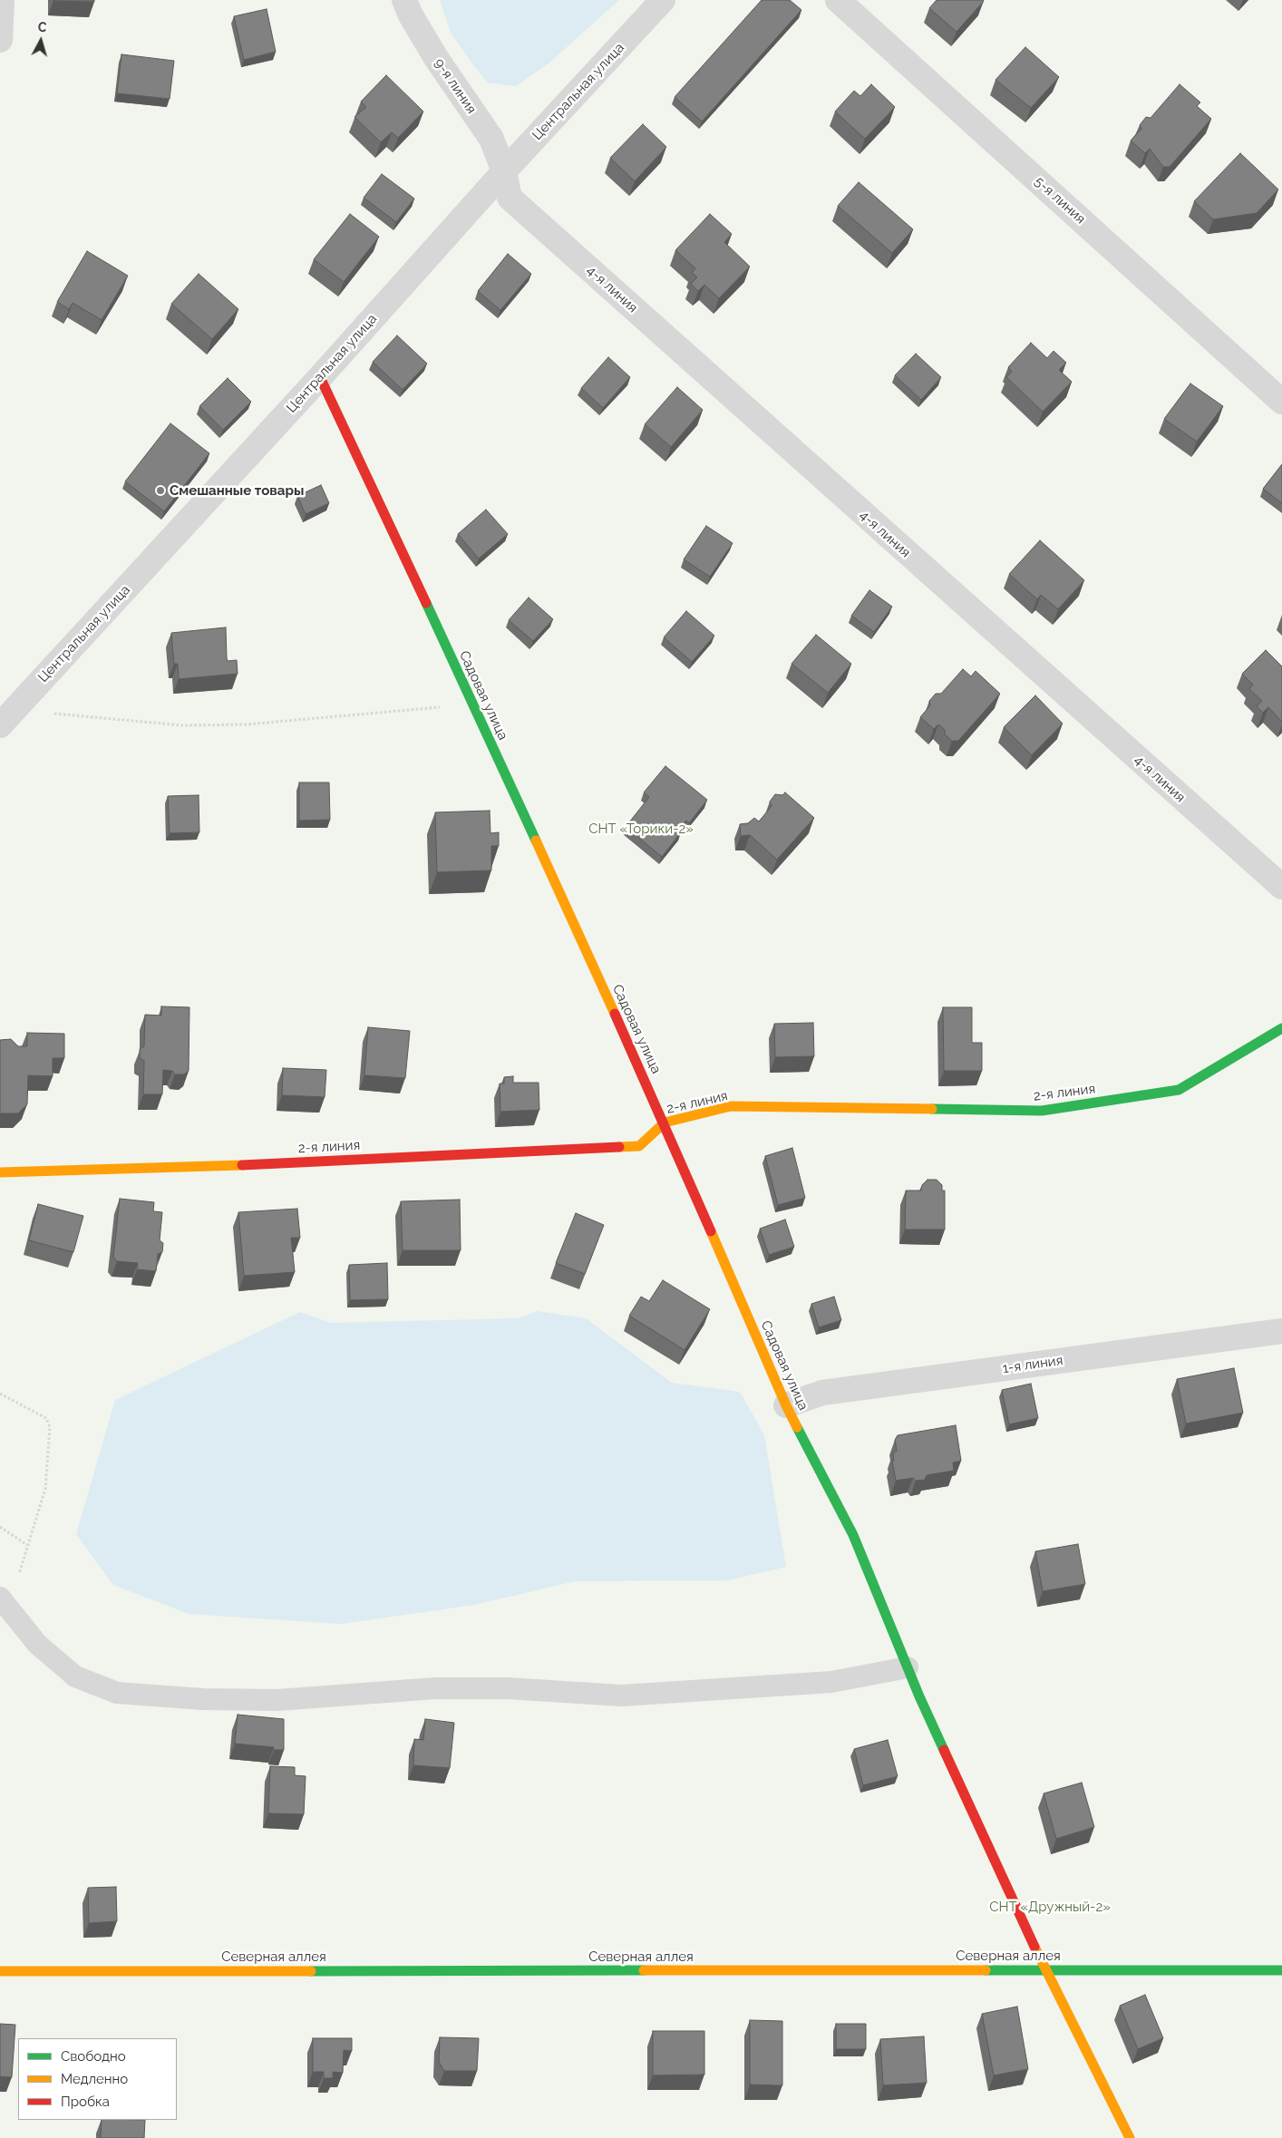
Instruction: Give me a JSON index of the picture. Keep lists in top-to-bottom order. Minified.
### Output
{"streets":{"street":["9-я линия","Центральная улица","5-я линия","4-я линия","Садовая улица","2-я линия","1-я линия","Северная аллея"]},"crossings":[["9-я линия","Центральная улица"],["9-я линия","4-я линия"],["Центральная улица","4-я линия"],["Центральная улица","Садовая улица"],["Садовая улица","2-я линия"],["Садовая улица","1-я линия"],["Садовая улица","Северная аллея"]],"parks":["СНТ «Торики-2»","СНТ «Дружный-2»"],"places":["Смешанные товары"],"legend":["Свободно","Медленно","Пробка"],"north":"top"}
